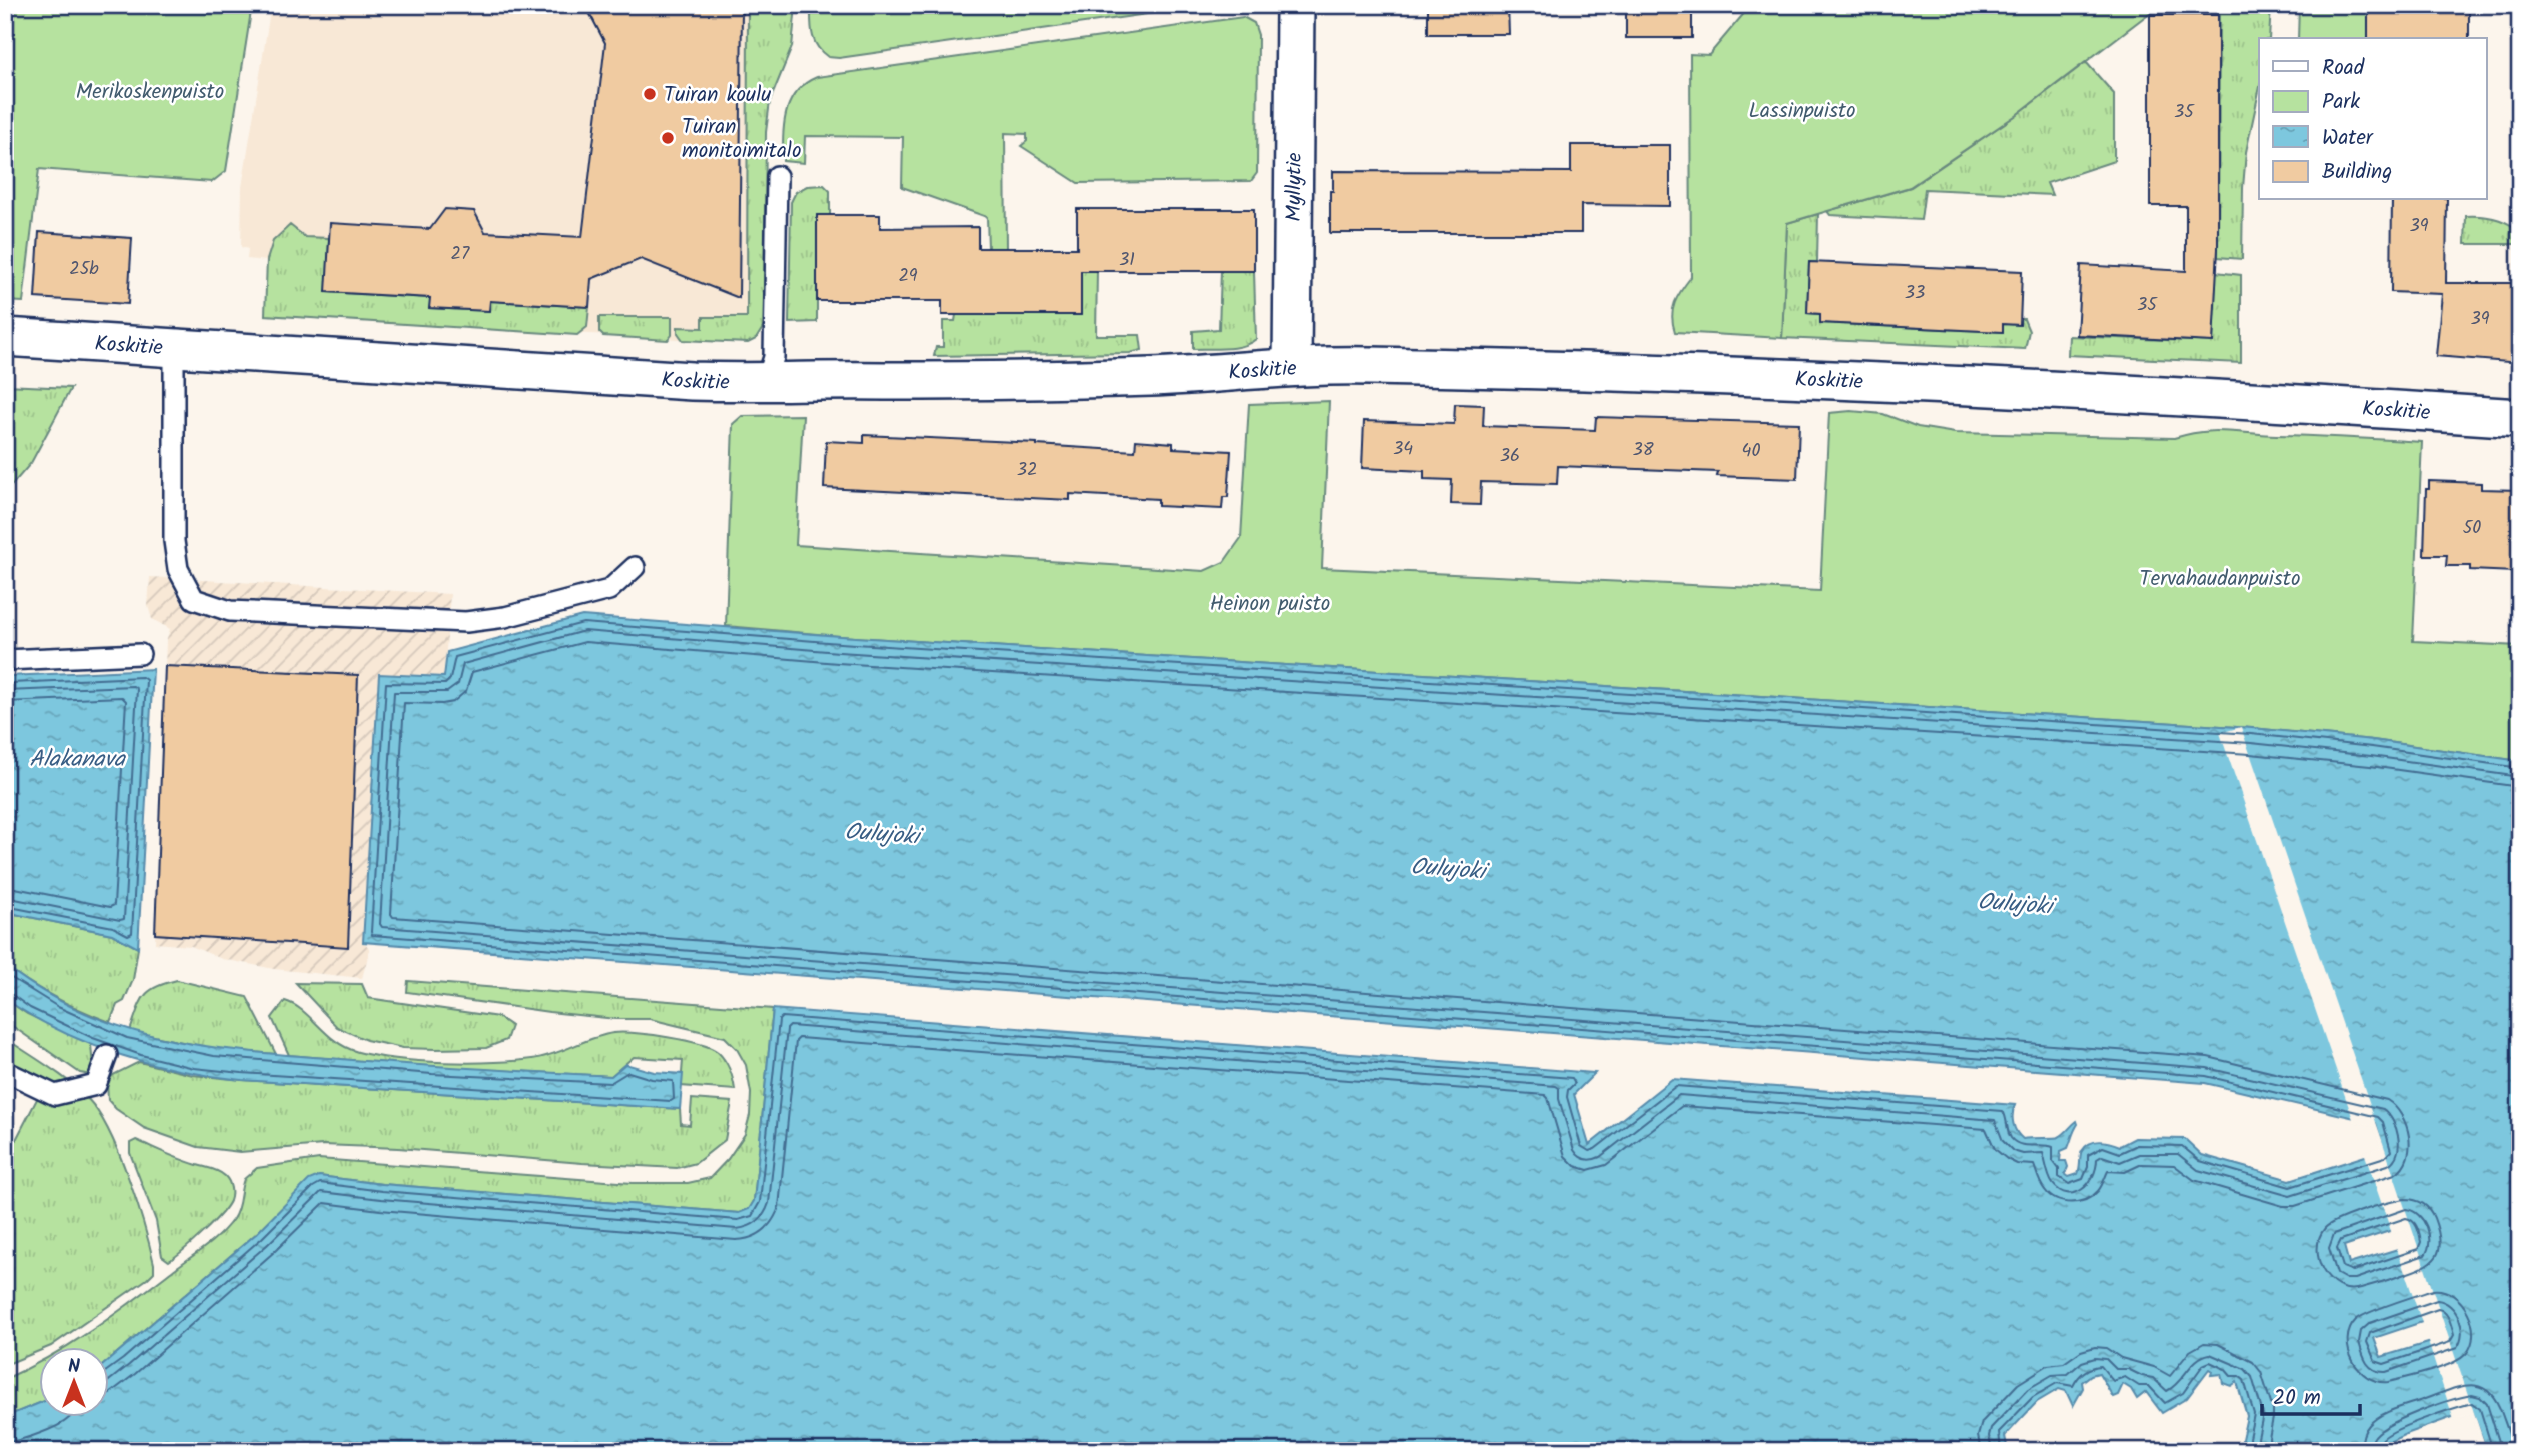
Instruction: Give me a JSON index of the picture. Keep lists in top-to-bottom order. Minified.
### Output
{"streets":{"street":["Myllytie","Koskitie"]},"crossings":[["Myllytie","Koskitie"]],"water":["Alakanava","Oulujoki"],"parks":["Merikoskenpuisto","Lassinpuisto","Tervahaudanpuisto","Heinon puisto"],"places":["Tuiran koulu","Tuiran monitoimitalo"],"house_numbers":["35","39","27","31","25b","29","33","35","39","34","38","40","36","32","50"],"legend":["Road","Park","Water","Building"],"scale_bar":"20 m","north":"top"}
